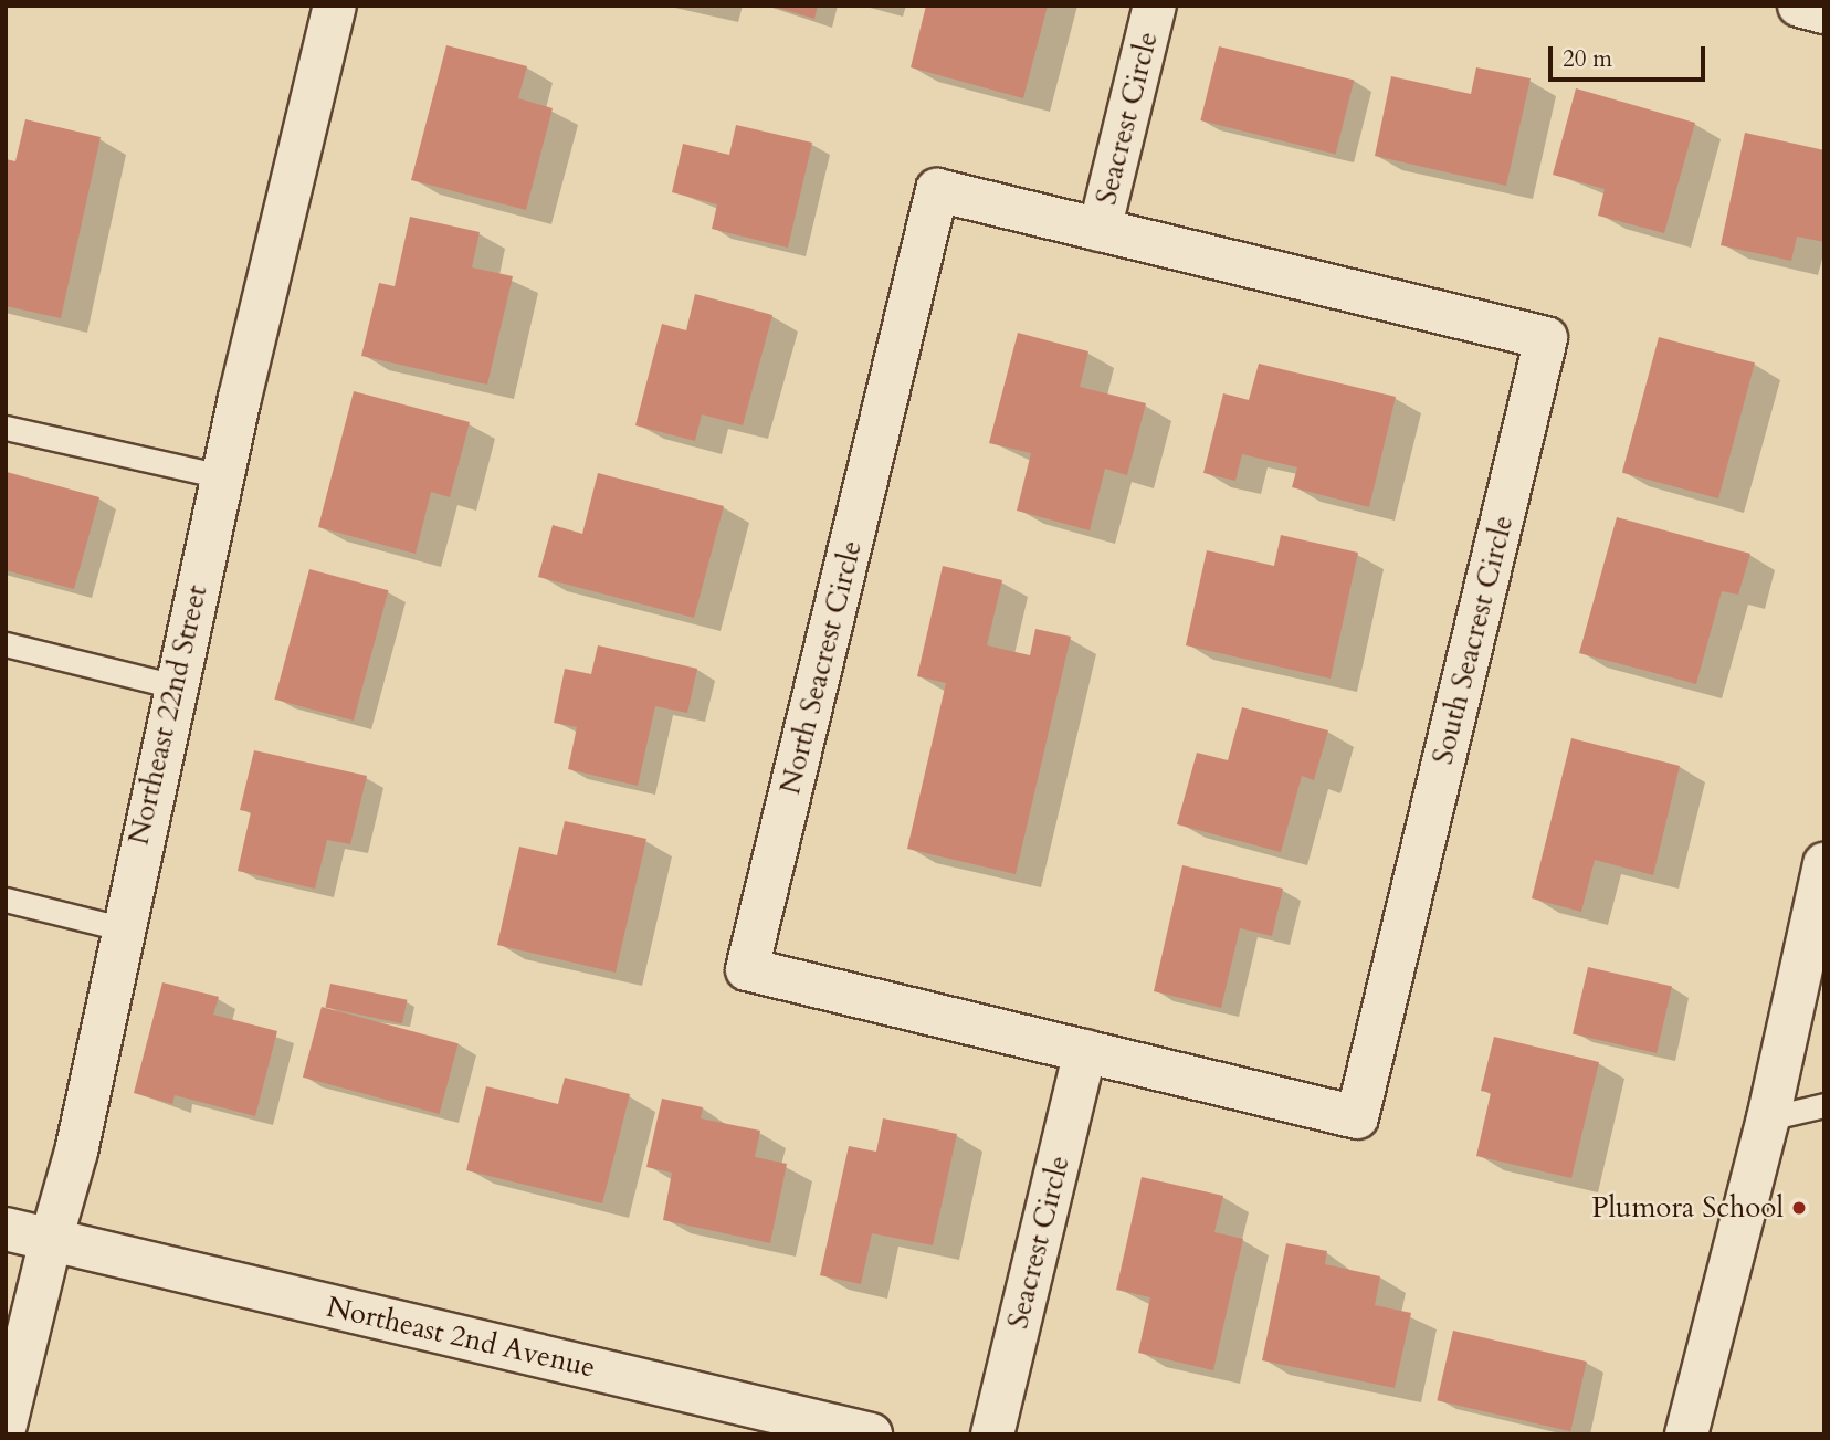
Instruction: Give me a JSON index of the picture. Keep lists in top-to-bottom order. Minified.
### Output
{"streets":{"street":["Seacrest Circle","South Seacrest Circle","North Seacrest Circle","Northeast 22nd Street","Northeast 2nd Avenue"]},"crossings":[["Seacrest Circle","South Seacrest Circle"],["Seacrest Circle","North Seacrest Circle"],["South Seacrest Circle","North Seacrest Circle"],["Northeast 22nd Street","Northeast 2nd Avenue"]],"places":["Plumora School"],"scale_bar":"20 m"}
